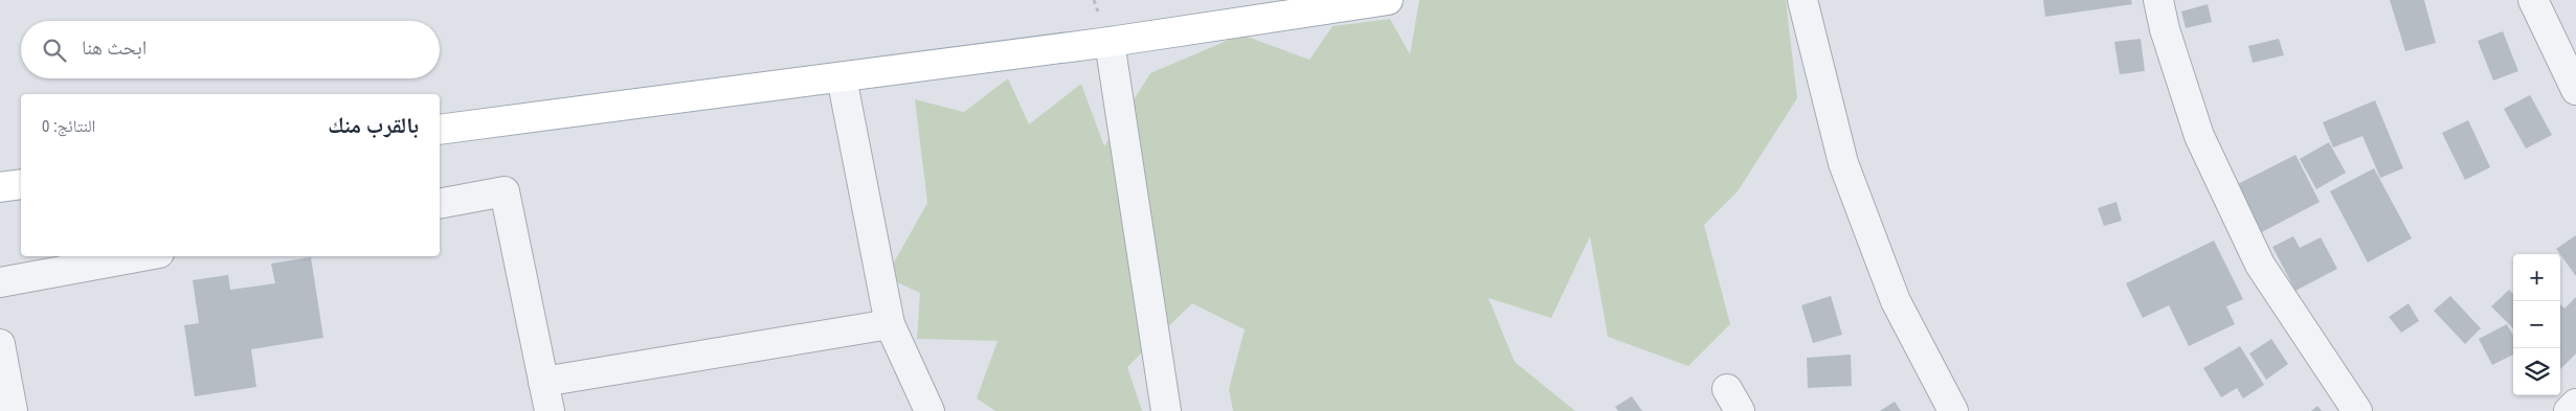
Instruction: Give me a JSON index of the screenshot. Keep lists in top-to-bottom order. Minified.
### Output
{"page":{"search":"ابحث هنا","heading":["بالقرب منك","النتائج: 0"],"map_buttons":["+","−"]}}
